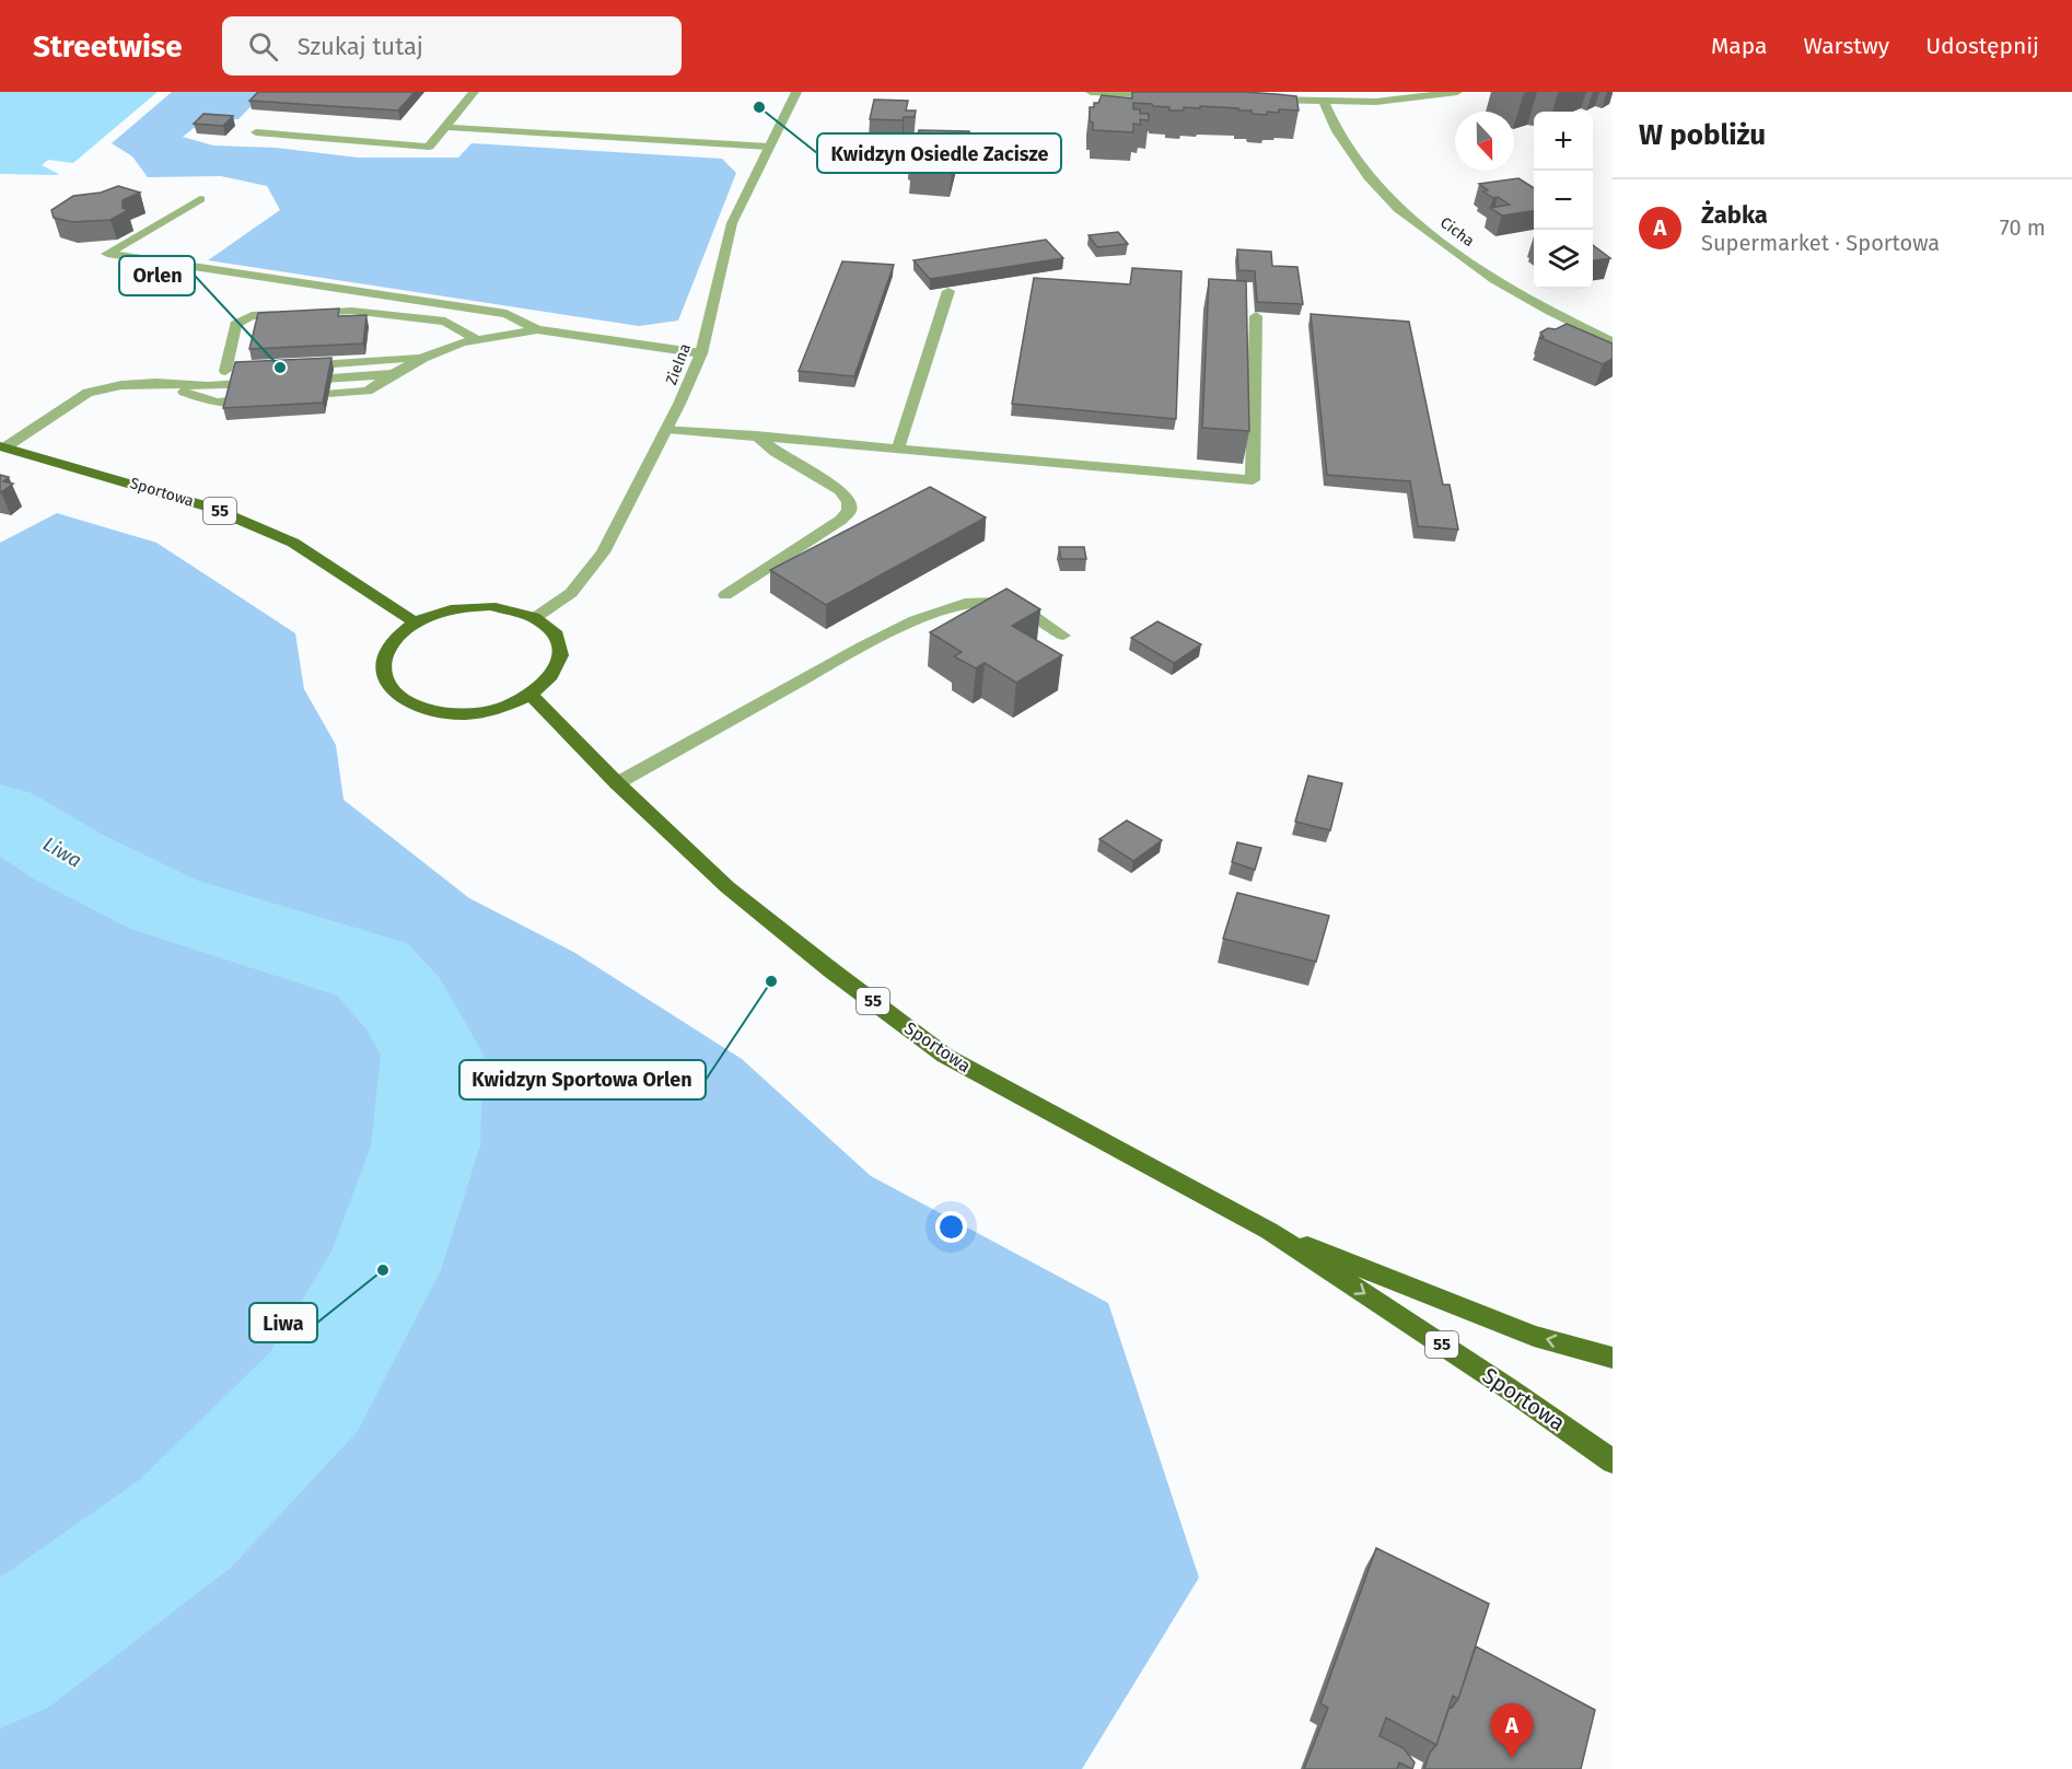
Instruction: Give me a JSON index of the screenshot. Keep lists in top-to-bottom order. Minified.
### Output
{"streets":{"main road":["Sportowa","55"],"street":["Cicha","Zielna"]},"crossings":[["Zielna","Sportowa"]],"water":["Liwa"],"places":["Kwidzyn Osiedle Zacisze","Orlen","Kwidzyn Sportowa Orlen","Liwa"],"north":"bottom","page":{"header":"Streetwise","search":"Szukaj tutaj","nav":["Mapa","Warstwy","Udostępnij"],"heading":"W pobliżu","map_buttons":["+","−"],"list":[{"mark":"A","name":"Żabka","note":"Supermarket · Sportowa","value":"70 m"}],"pins":"A"}}
